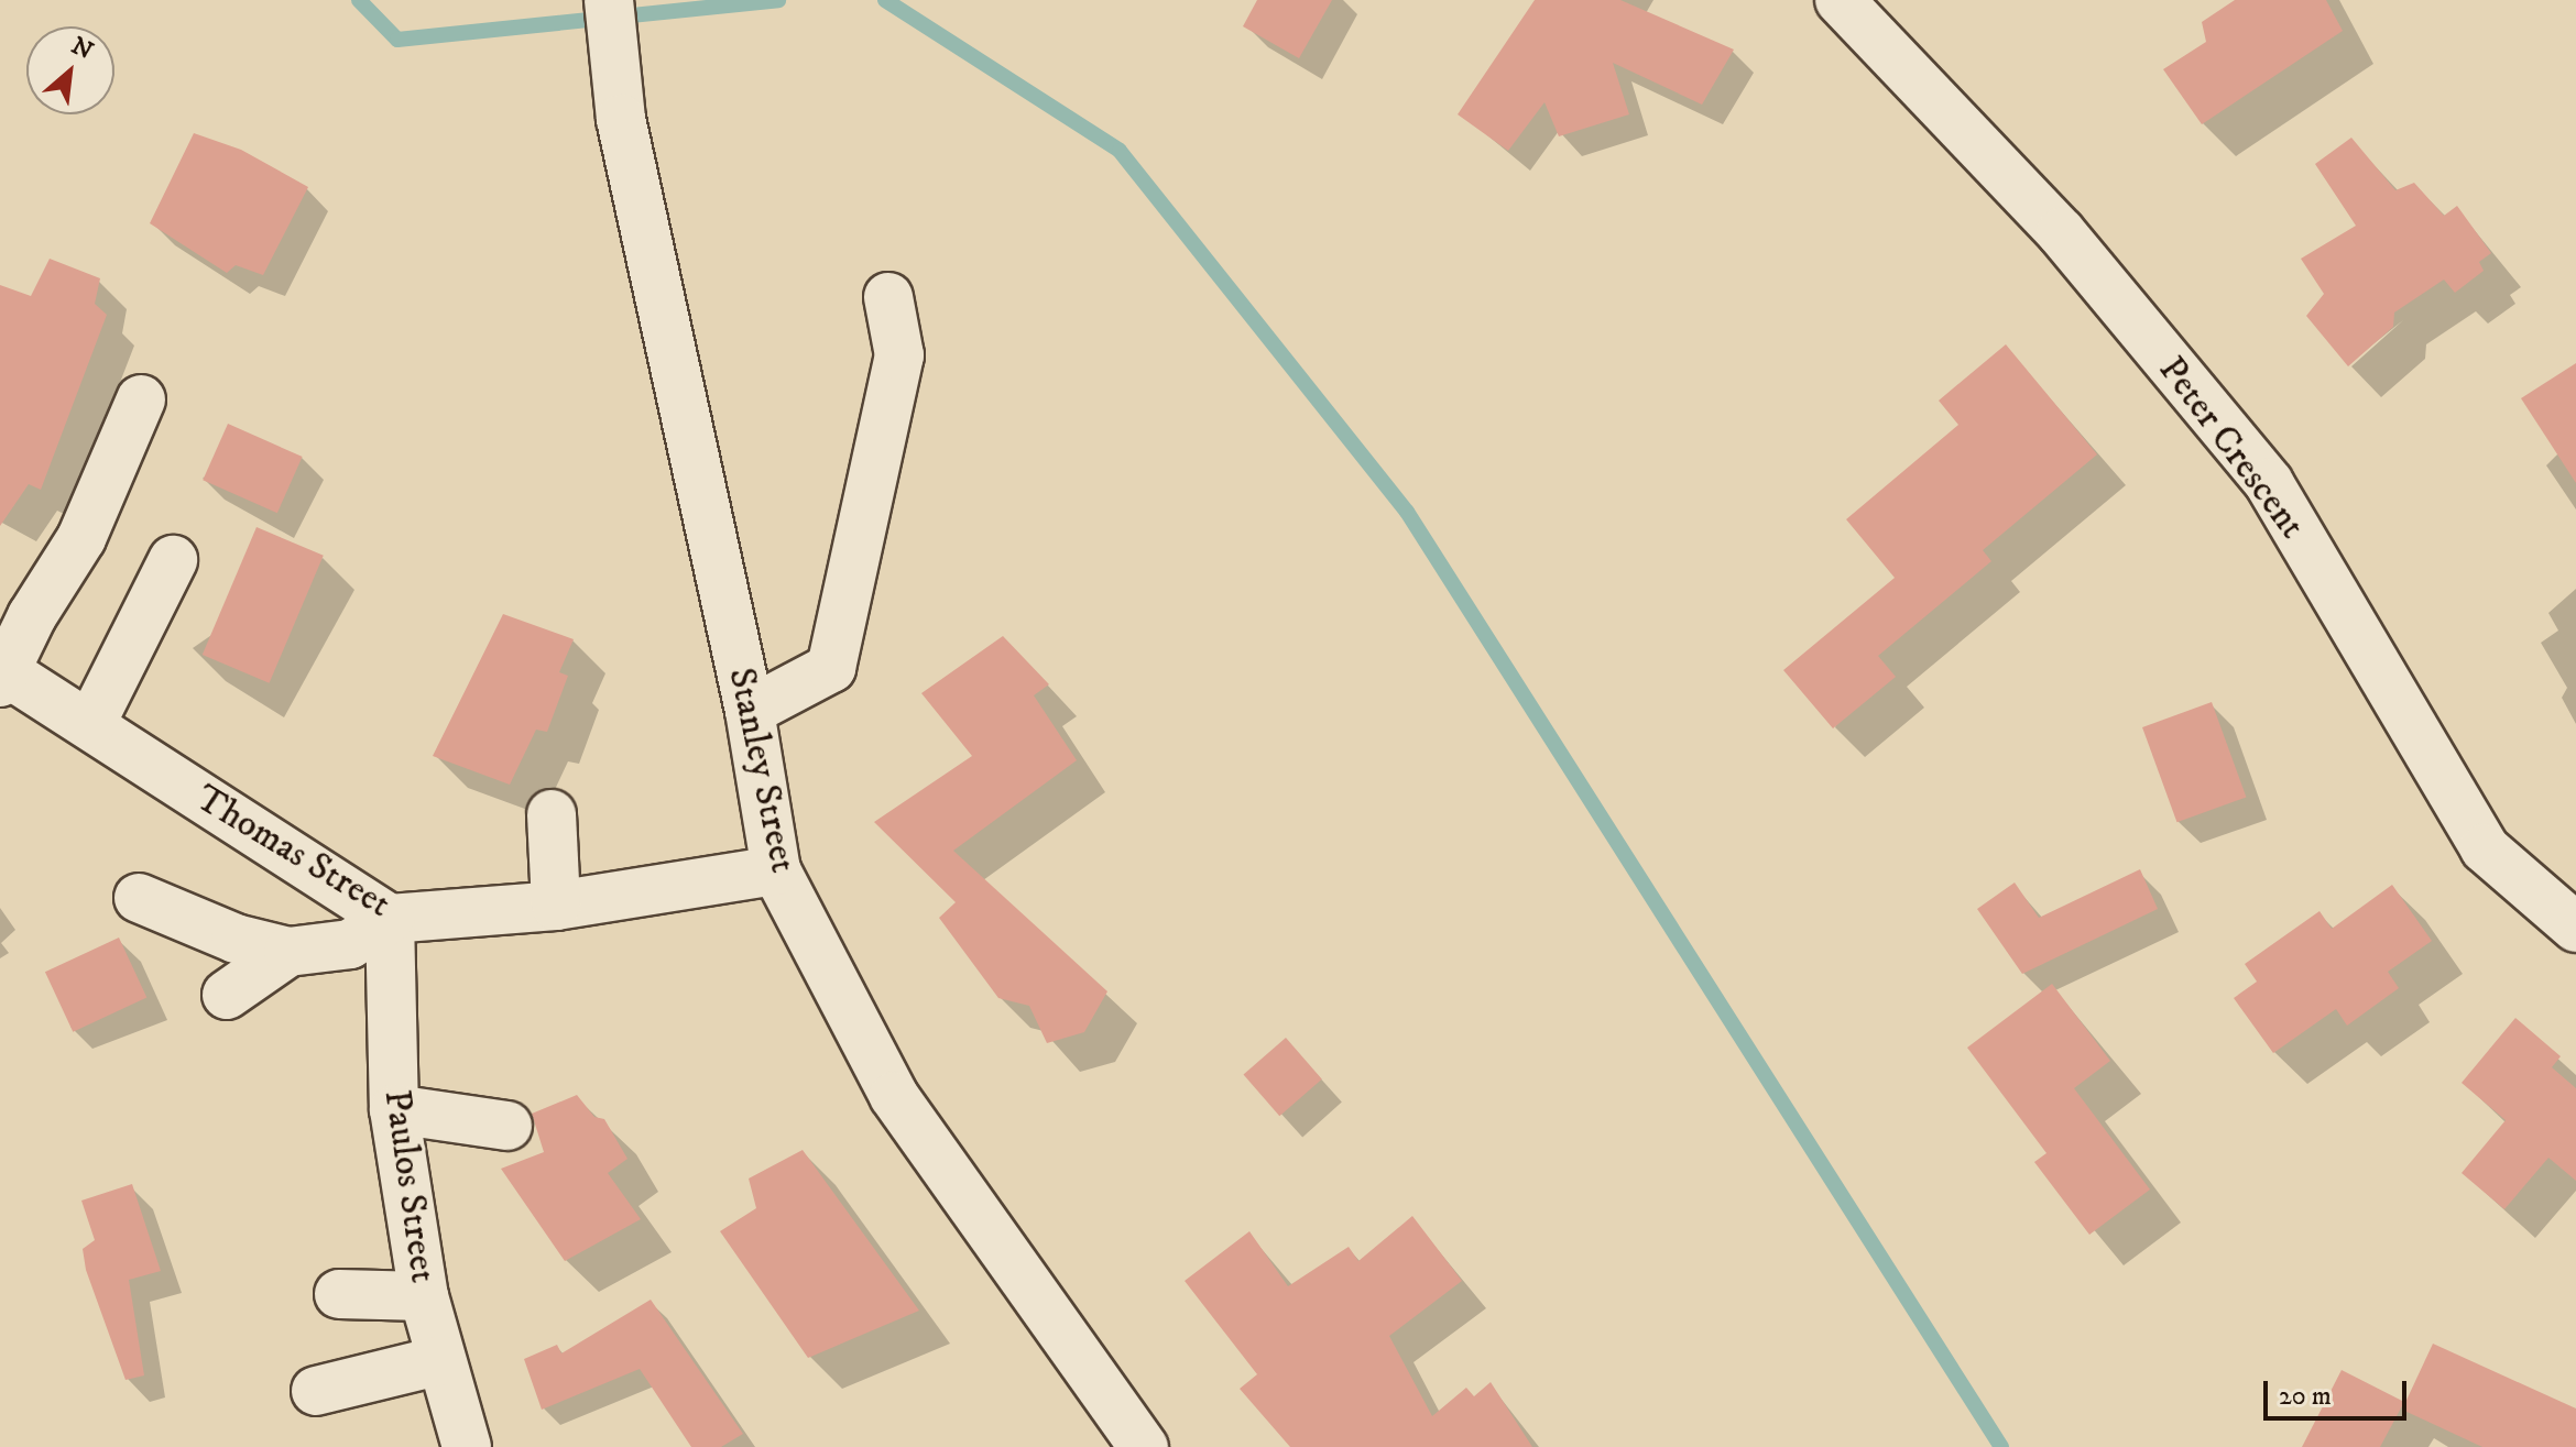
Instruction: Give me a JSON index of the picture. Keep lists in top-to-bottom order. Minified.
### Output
{"streets":{"street":["Peter Crescent","Stanley Street","Thomas Street","Paulos Street"]},"crossings":[["Stanley Street","Thomas Street"],["Thomas Street","Paulos Street"]],"scale_bar":"20 m","north":"top right"}
